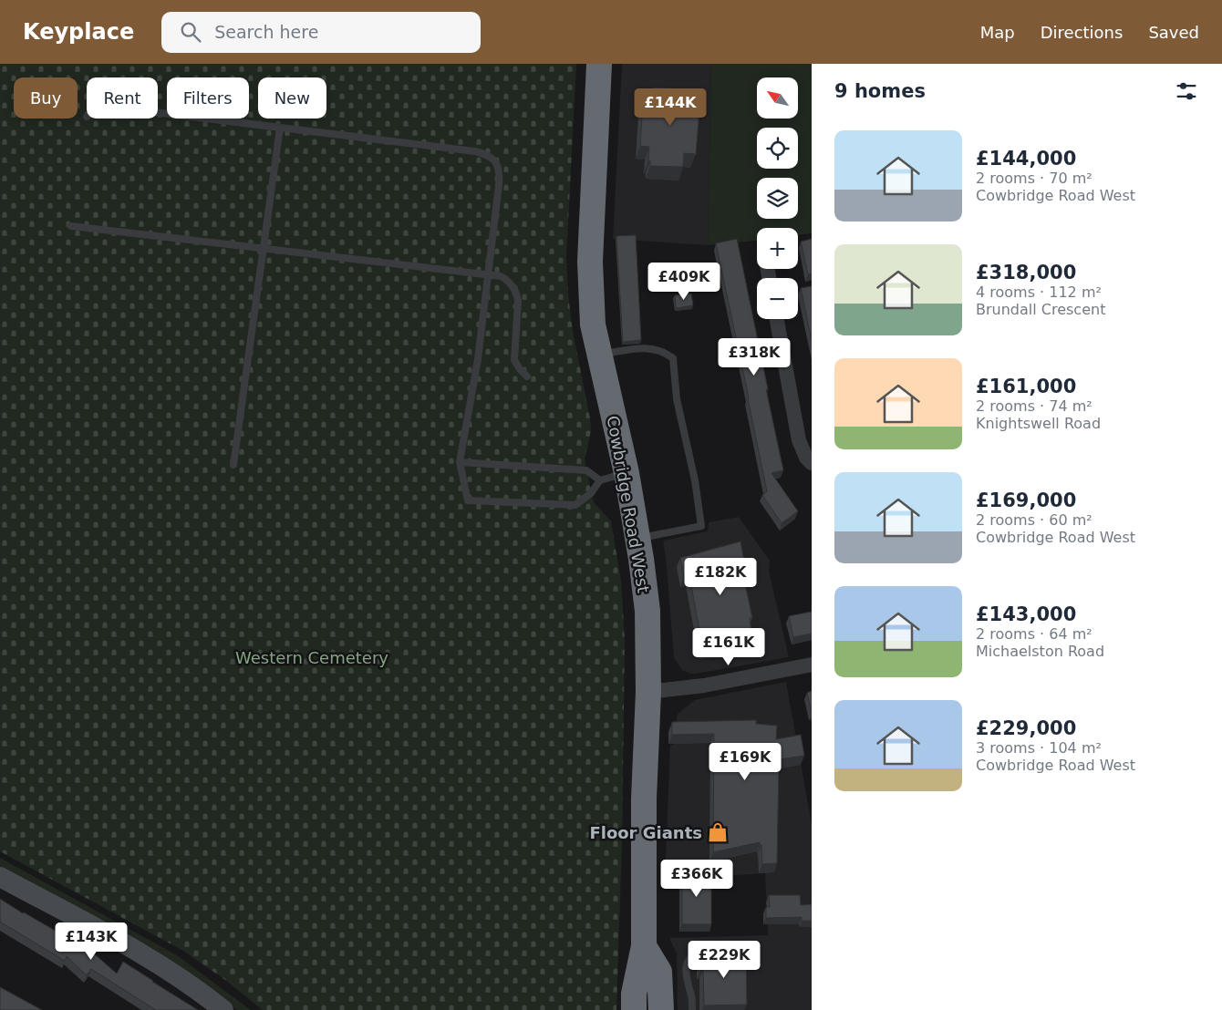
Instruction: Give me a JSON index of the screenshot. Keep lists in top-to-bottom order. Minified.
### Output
{"streets":{"highway":["Cowbridge Road West"]},"parks":["Western Cemetery"],"places":{"shop":["Floor Giants"]},"north":"top left","page":{"header":"Keyplace","search":"Search here","nav":["Map","Directions","Saved"],"heading":"9 homes","map_buttons":["+","−"],"chip":["Buy","Rent","Filters","New"],"price":["£144K","£409K","£318K","£182K","£161K","£169K","£366K","£143K","£229K"],"list":[{"name":"£144,000","note":"2 rooms · 70 m² · Cowbridge Road West"},{"name":"£318,000","note":"4 rooms · 112 m² · Brundall Crescent"},{"name":"£161,000","note":"2 rooms · 74 m² · Knightswell Road"},{"name":"£169,000","note":"2 rooms · 60 m² · Cowbridge Road West"},{"name":"£143,000","note":"2 rooms · 64 m² · Michaelston Road"},{"name":"£229,000","note":"3 rooms · 104 m² · Cowbridge Road West"}]}}
